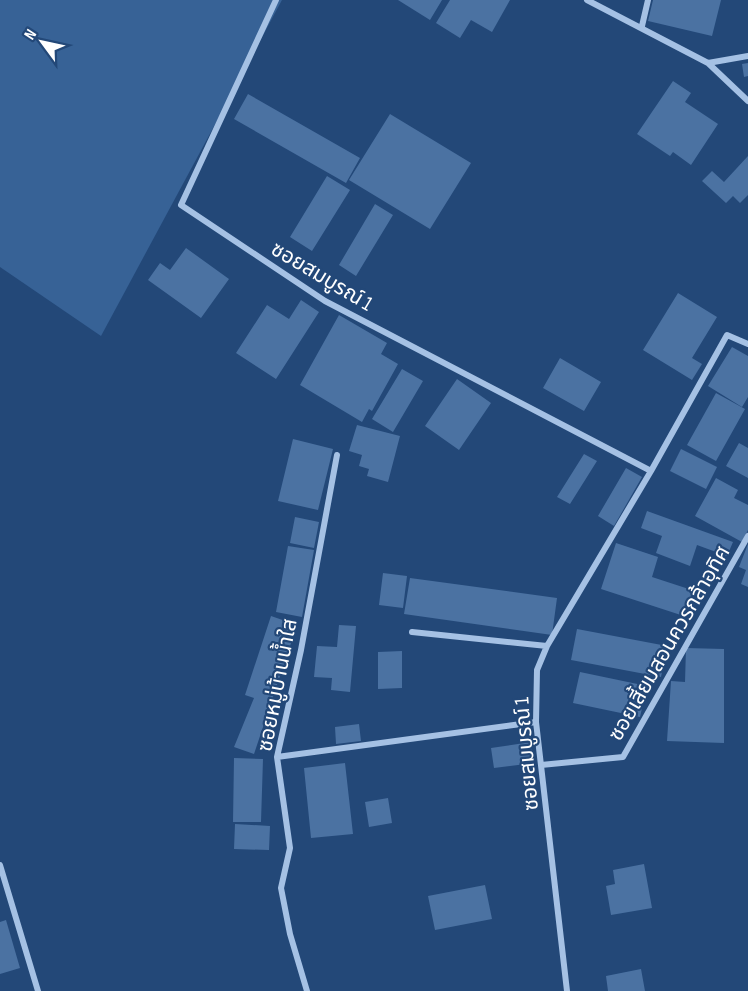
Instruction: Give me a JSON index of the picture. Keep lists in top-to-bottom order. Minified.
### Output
{"streets":{"street":["ซอยสมบูรณ์ 1","ซอยเสี้ยมสอนควรกล้าอุทิศ","ซอยหมู่บ้านน้ำใส"]},"crossings":[["ซอยสมบูรณ์ 1","ซอยเสี้ยมสอนควรกล้าอุทิศ"]],"north":"top left"}
